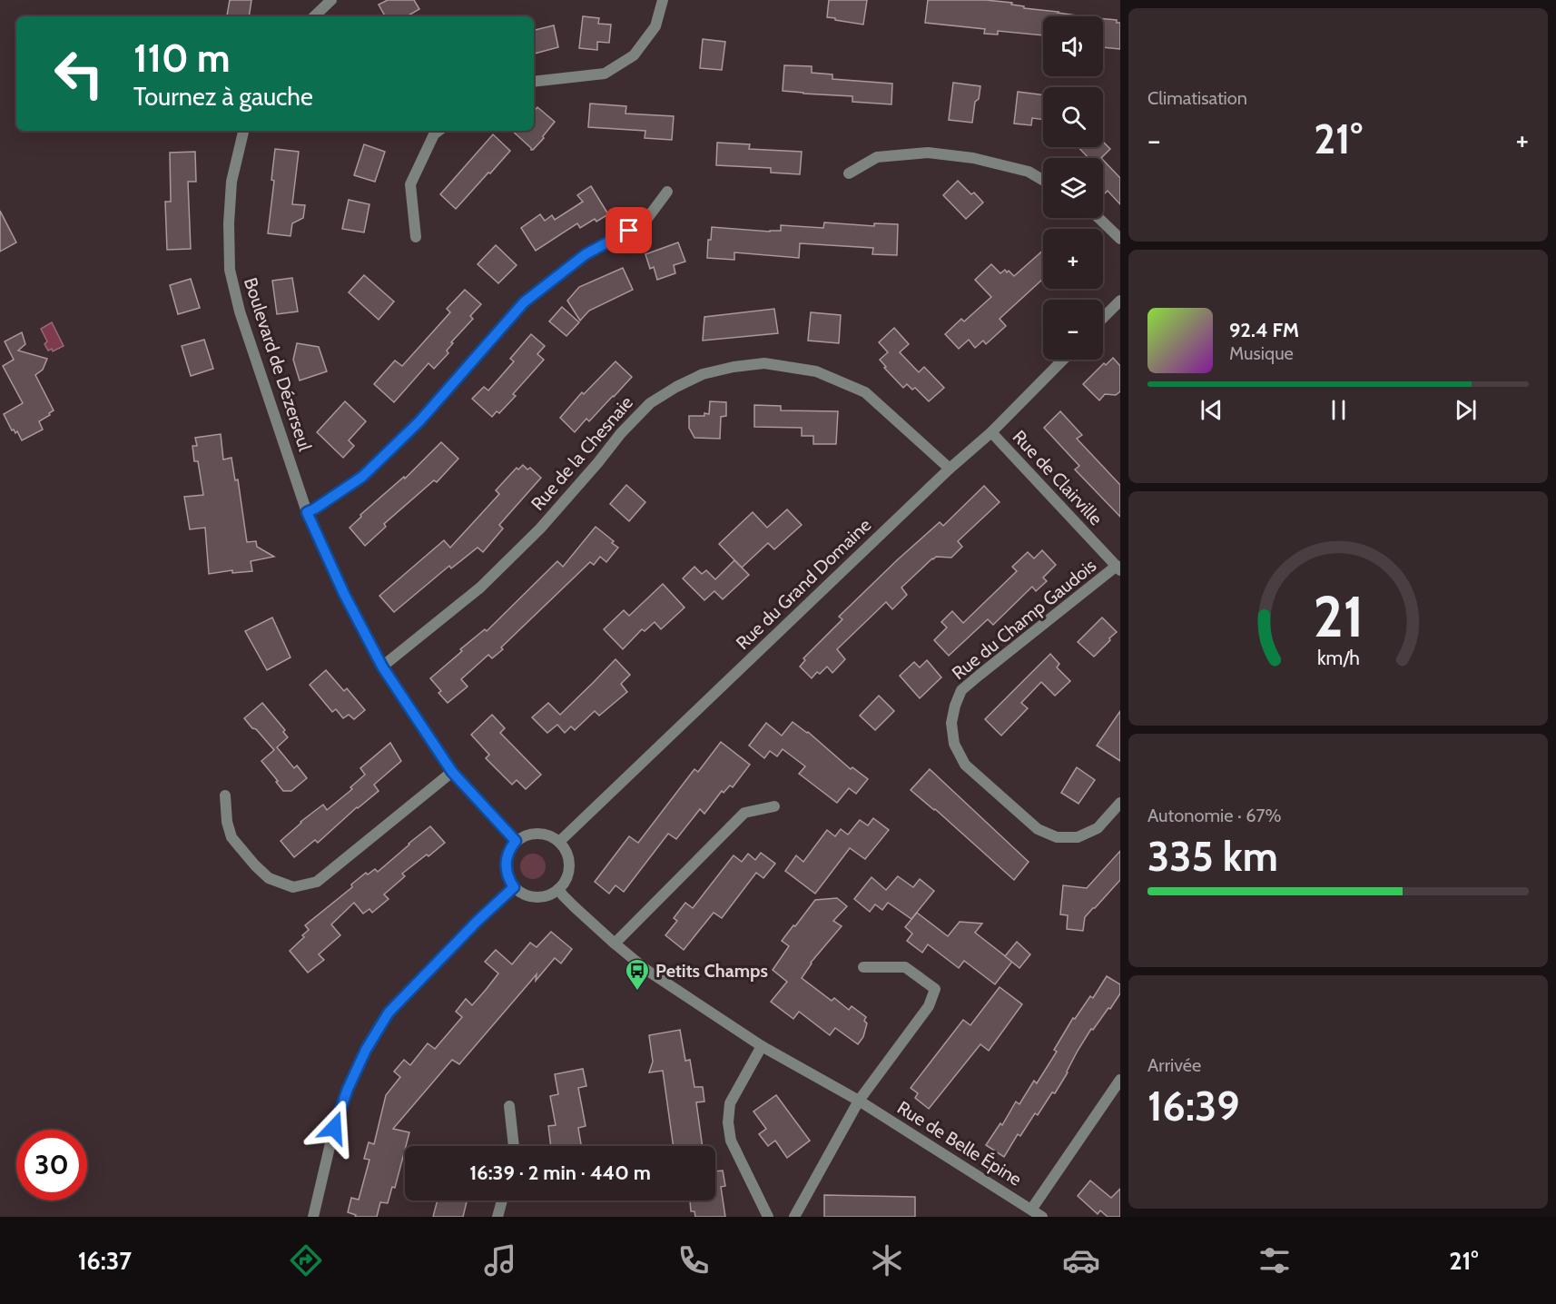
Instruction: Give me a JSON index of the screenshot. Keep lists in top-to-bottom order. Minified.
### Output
{"streets":{"street":["Boulevard de Dézerseul","Rue de la Chesnaie","Rue de Clairville","Rue du Grand Domaine","Rue du Champ Gaudois","Rue de Belle Épine"]},"crossings":[["Boulevard de Dézerseul","Rue de la Chesnaie"],["Boulevard de Dézerseul","Rue du Grand Domaine"],["Boulevard de Dézerseul","Rue de Belle Épine"],["Rue de la Chesnaie","Rue du Grand Domaine"],["Rue de Clairville","Rue du Grand Domaine"],["Rue de Clairville","Rue du Champ Gaudois"],["Rue du Grand Domaine","Rue de Belle Épine"]],"places":{"bus stop":["Petits Champs"]},"page":{"tile":["Climatisation",["Autonomie · 67%","335 km"],["Arrivée","16:39"]],"map_buttons":["+","−"],"turn":["110 m","Tournez à gauche"],"heat":["−","21°","+"],"song":["92.4 FM","Musique"],"limit":"30","trip":"16:39 · 2 min · 440 m","tabs":["16:37","21°"],"gauge":["21","km/h"]}}
